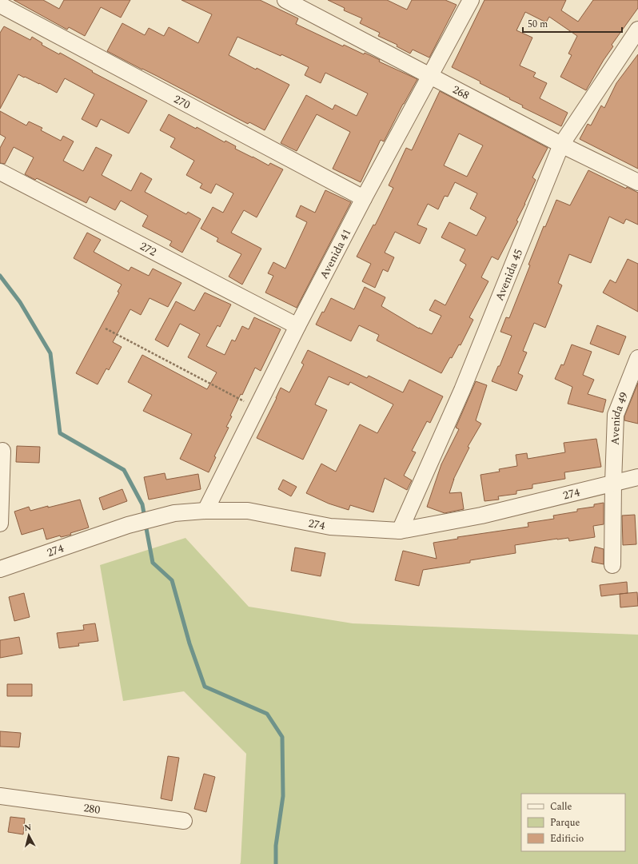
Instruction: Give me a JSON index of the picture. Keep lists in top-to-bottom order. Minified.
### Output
{"streets":{"street":["268","270","272","Avenida 41","Avenida 45","Avenida 49","274","280"]},"crossings":[["268","Avenida 41"],["268","Avenida 45"],["270","Avenida 41"],["272","Avenida 41"],["Avenida 41","274"],["Avenida 45","274"],["Avenida 49","274"]],"legend":["Calle","Parque","Edificio"],"scale_bar":"50 m","north":"top"}
